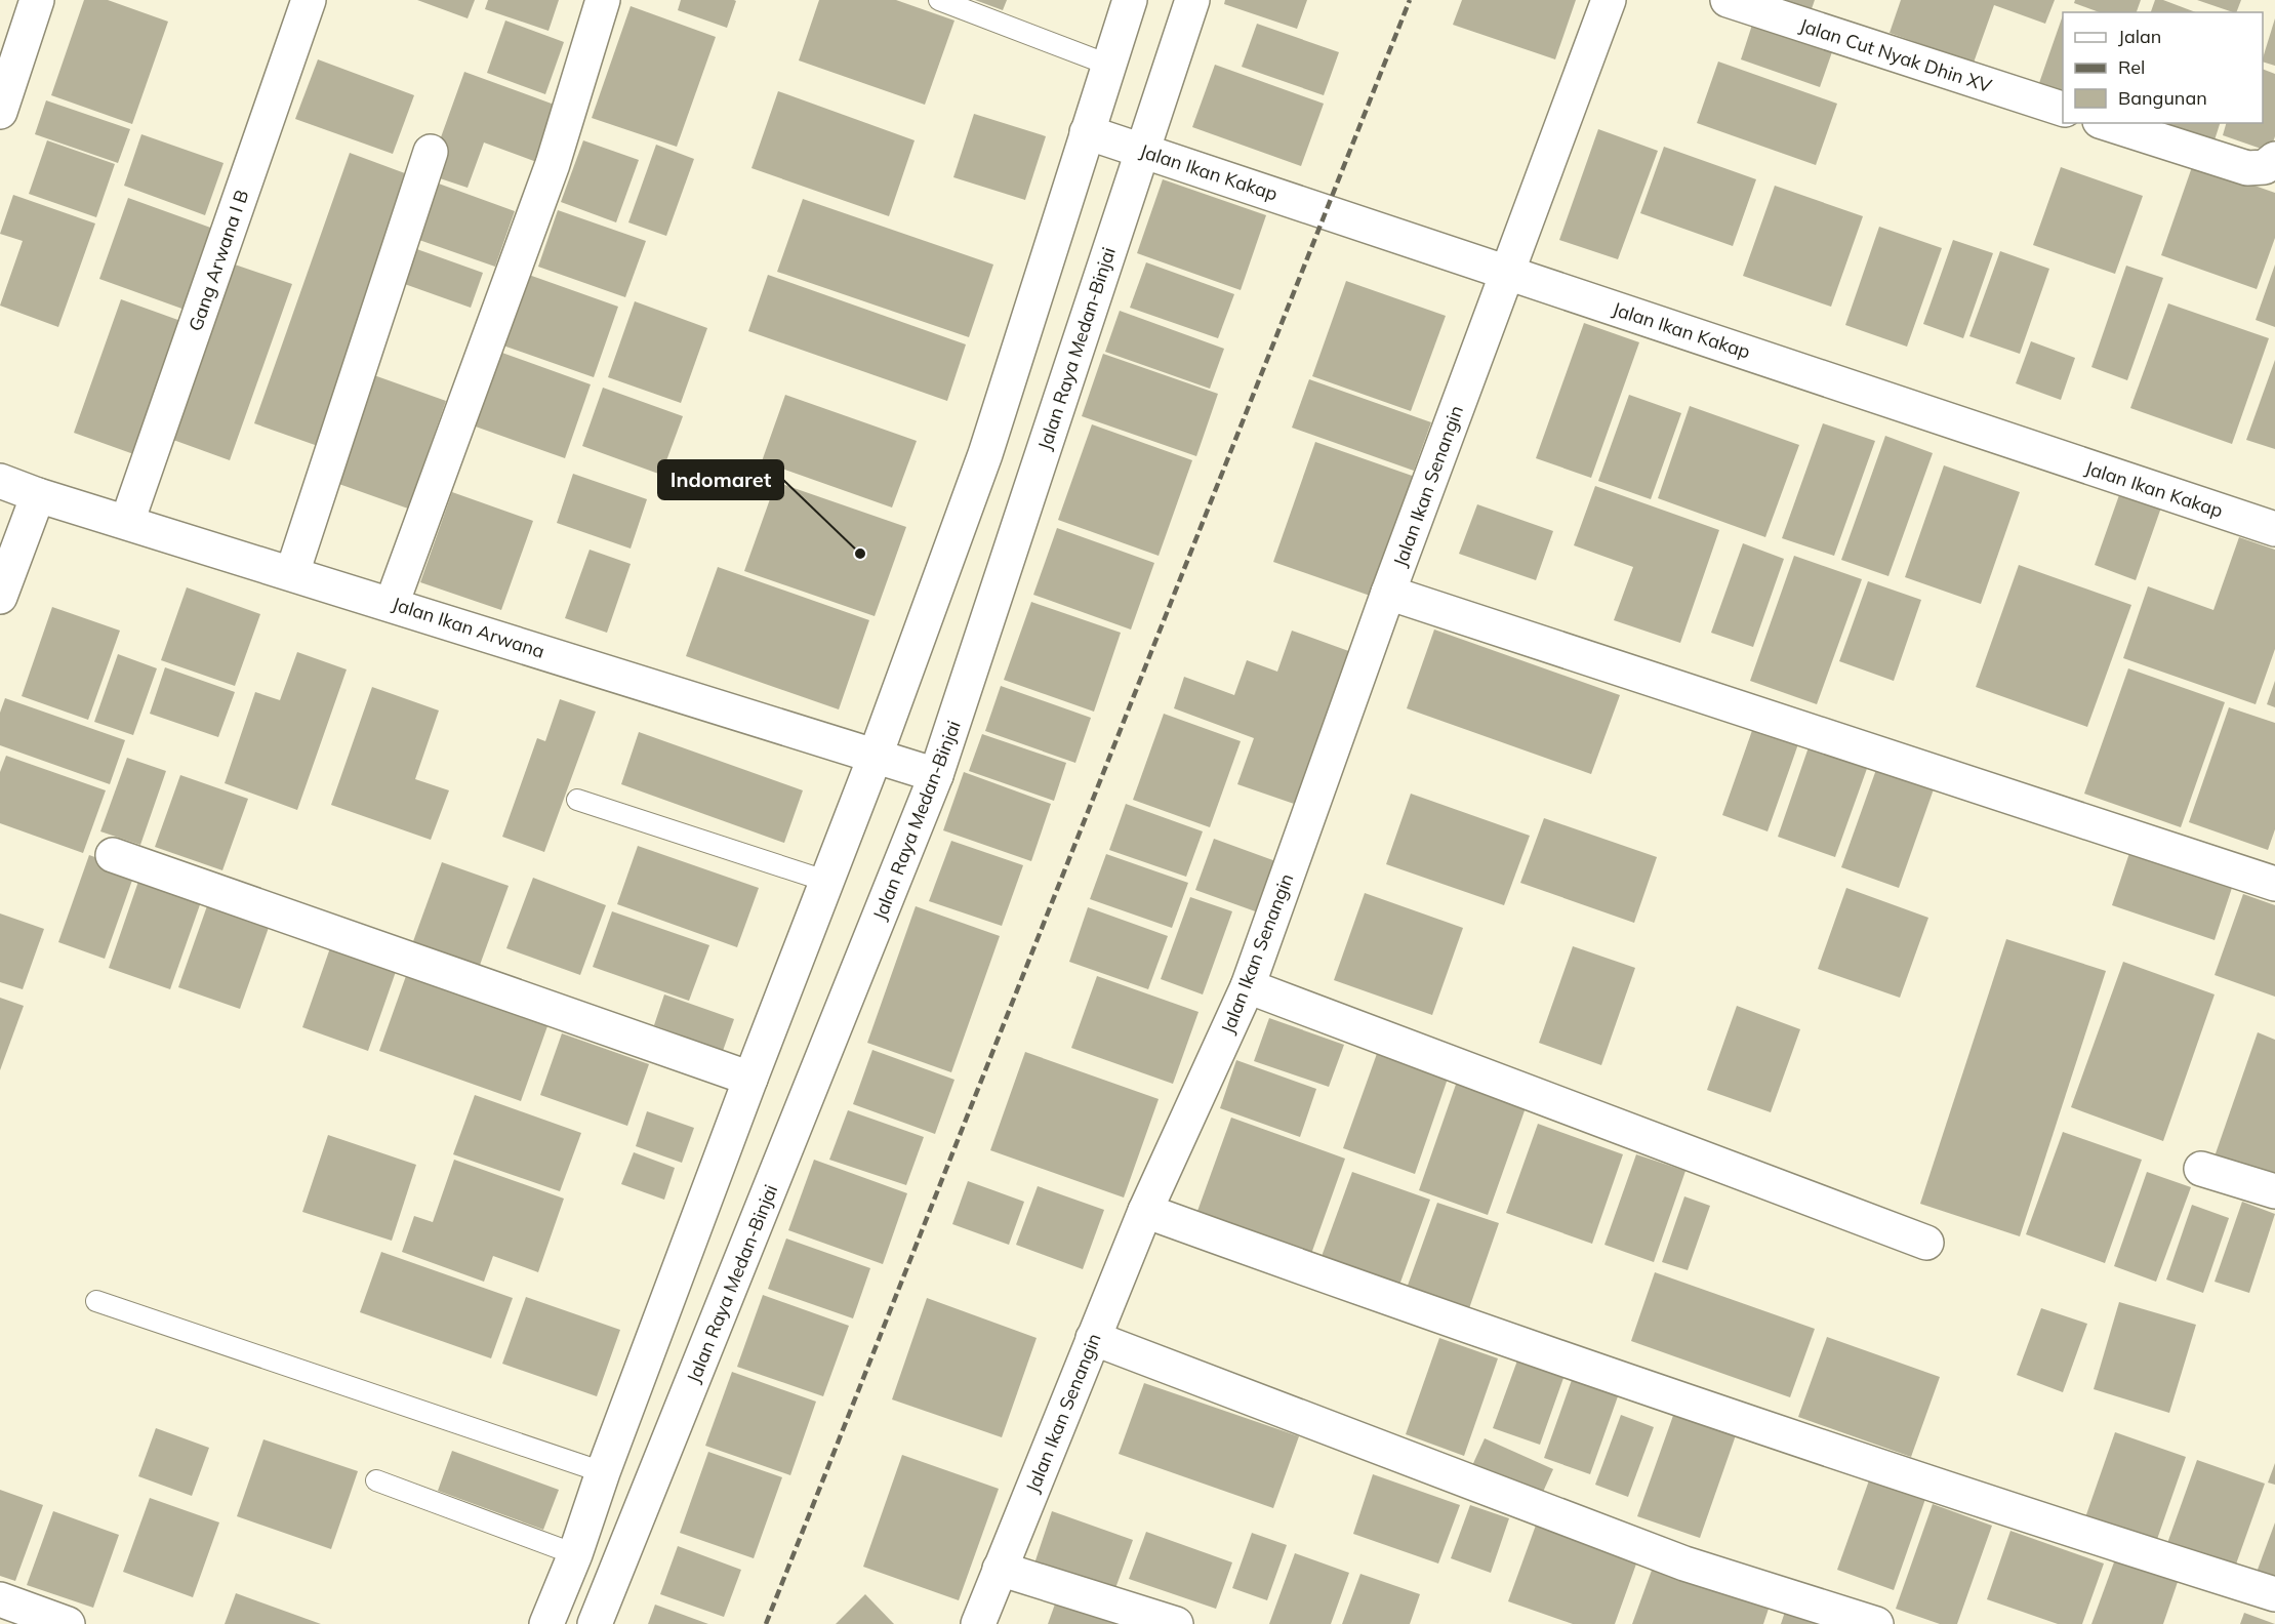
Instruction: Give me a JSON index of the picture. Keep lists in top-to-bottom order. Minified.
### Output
{"streets":{"street":["Jalan Cut Nyak Dhin XV","Jalan Ikan Kakap","Gang Arwana I B","Jalan Raya Medan-Binjai","Jalan Ikan Senangin","Jalan Ikan Arwana"]},"crossings":[["Jalan Ikan Kakap","Jalan Raya Medan-Binjai"],["Jalan Ikan Kakap","Jalan Ikan Senangin"],["Gang Arwana I B","Jalan Ikan Arwana"],["Jalan Raya Medan-Binjai","Jalan Ikan Arwana"]],"places":["Indomaret"],"legend":["Jalan","Rel","Bangunan"]}
